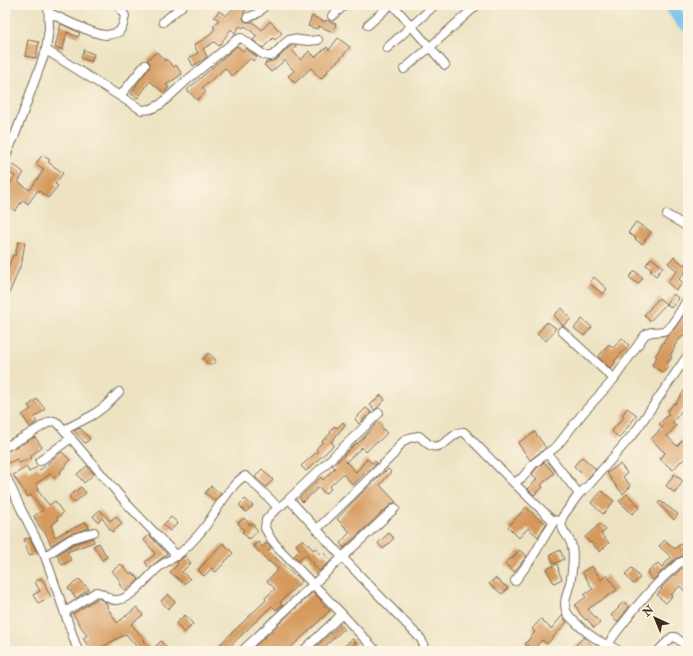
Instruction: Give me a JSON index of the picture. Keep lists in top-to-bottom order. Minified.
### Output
{"north":"top left"}
